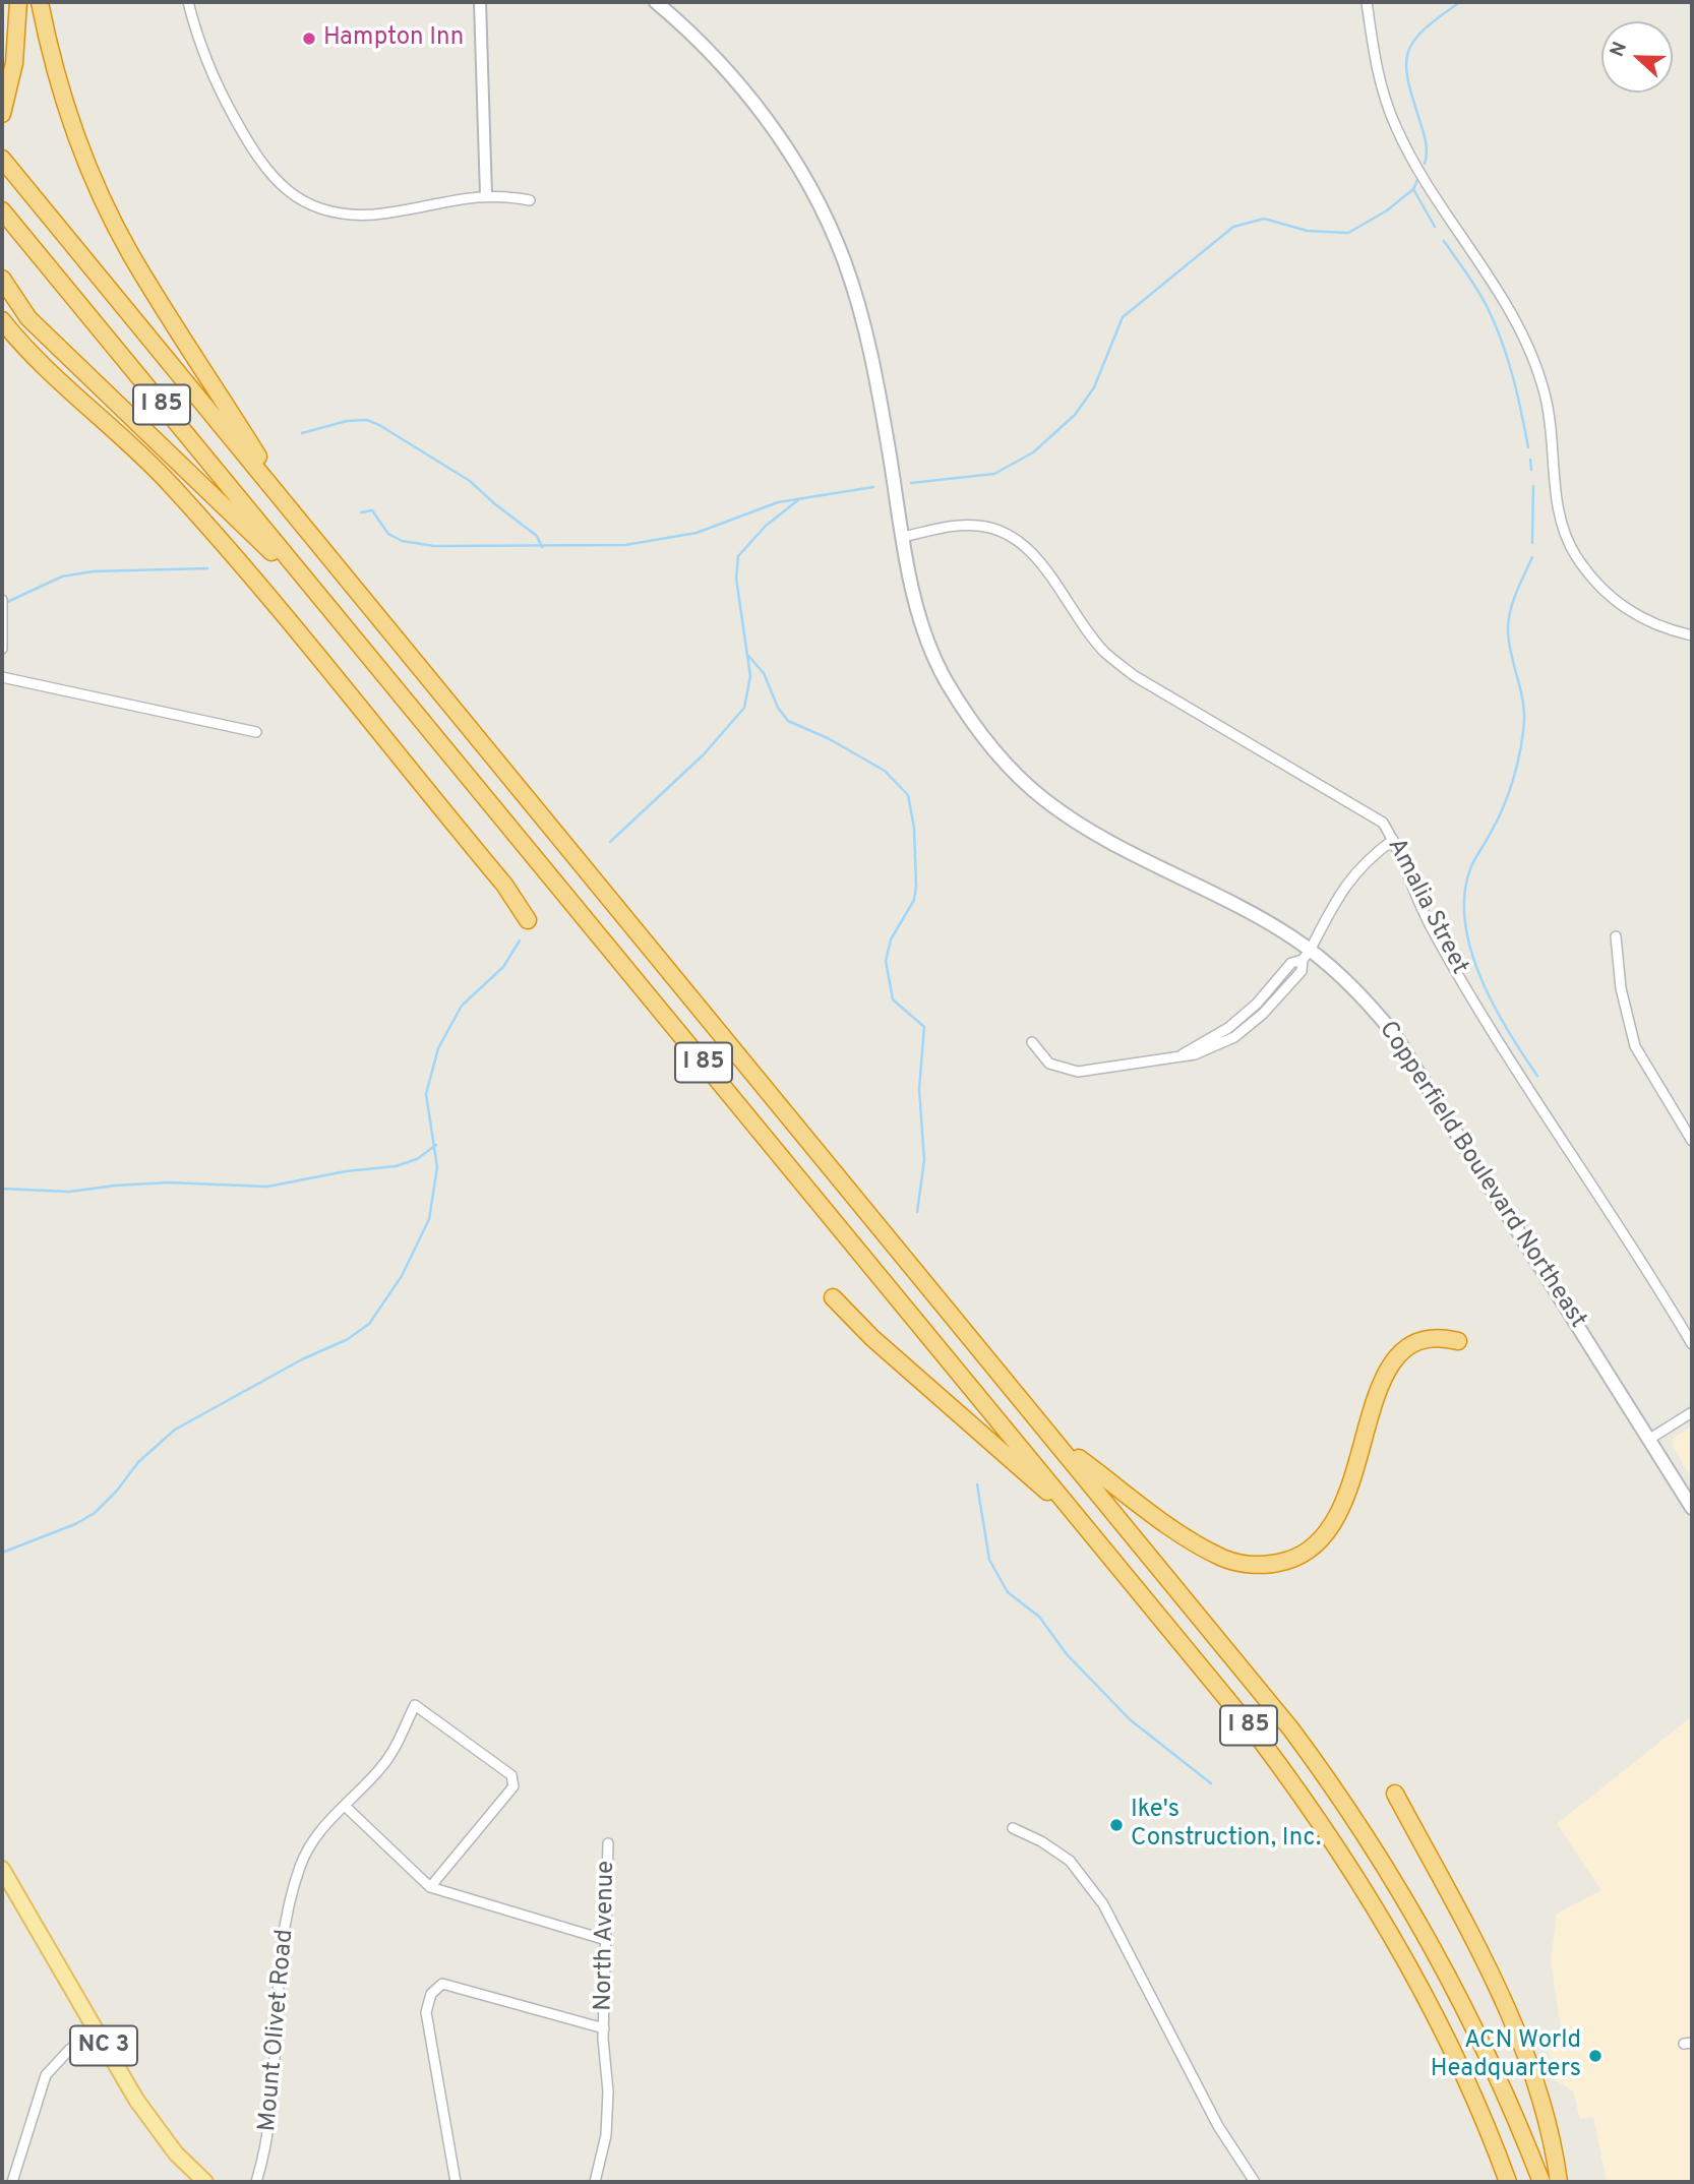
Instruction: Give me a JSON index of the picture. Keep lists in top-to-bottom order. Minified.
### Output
{"streets":{"highway":["I 85"],"main road":["Copperfield Boulevard Northeast","NC 3"],"street":["Amalia Street","North Avenue","Mount Olivet Road"]},"crossings":[["Amalia Street","Copperfield Boulevard Northeast"]],"places":["Hampton Inn","Ike's Construction, Inc.","ACN World Headquarters"],"north":"left"}
